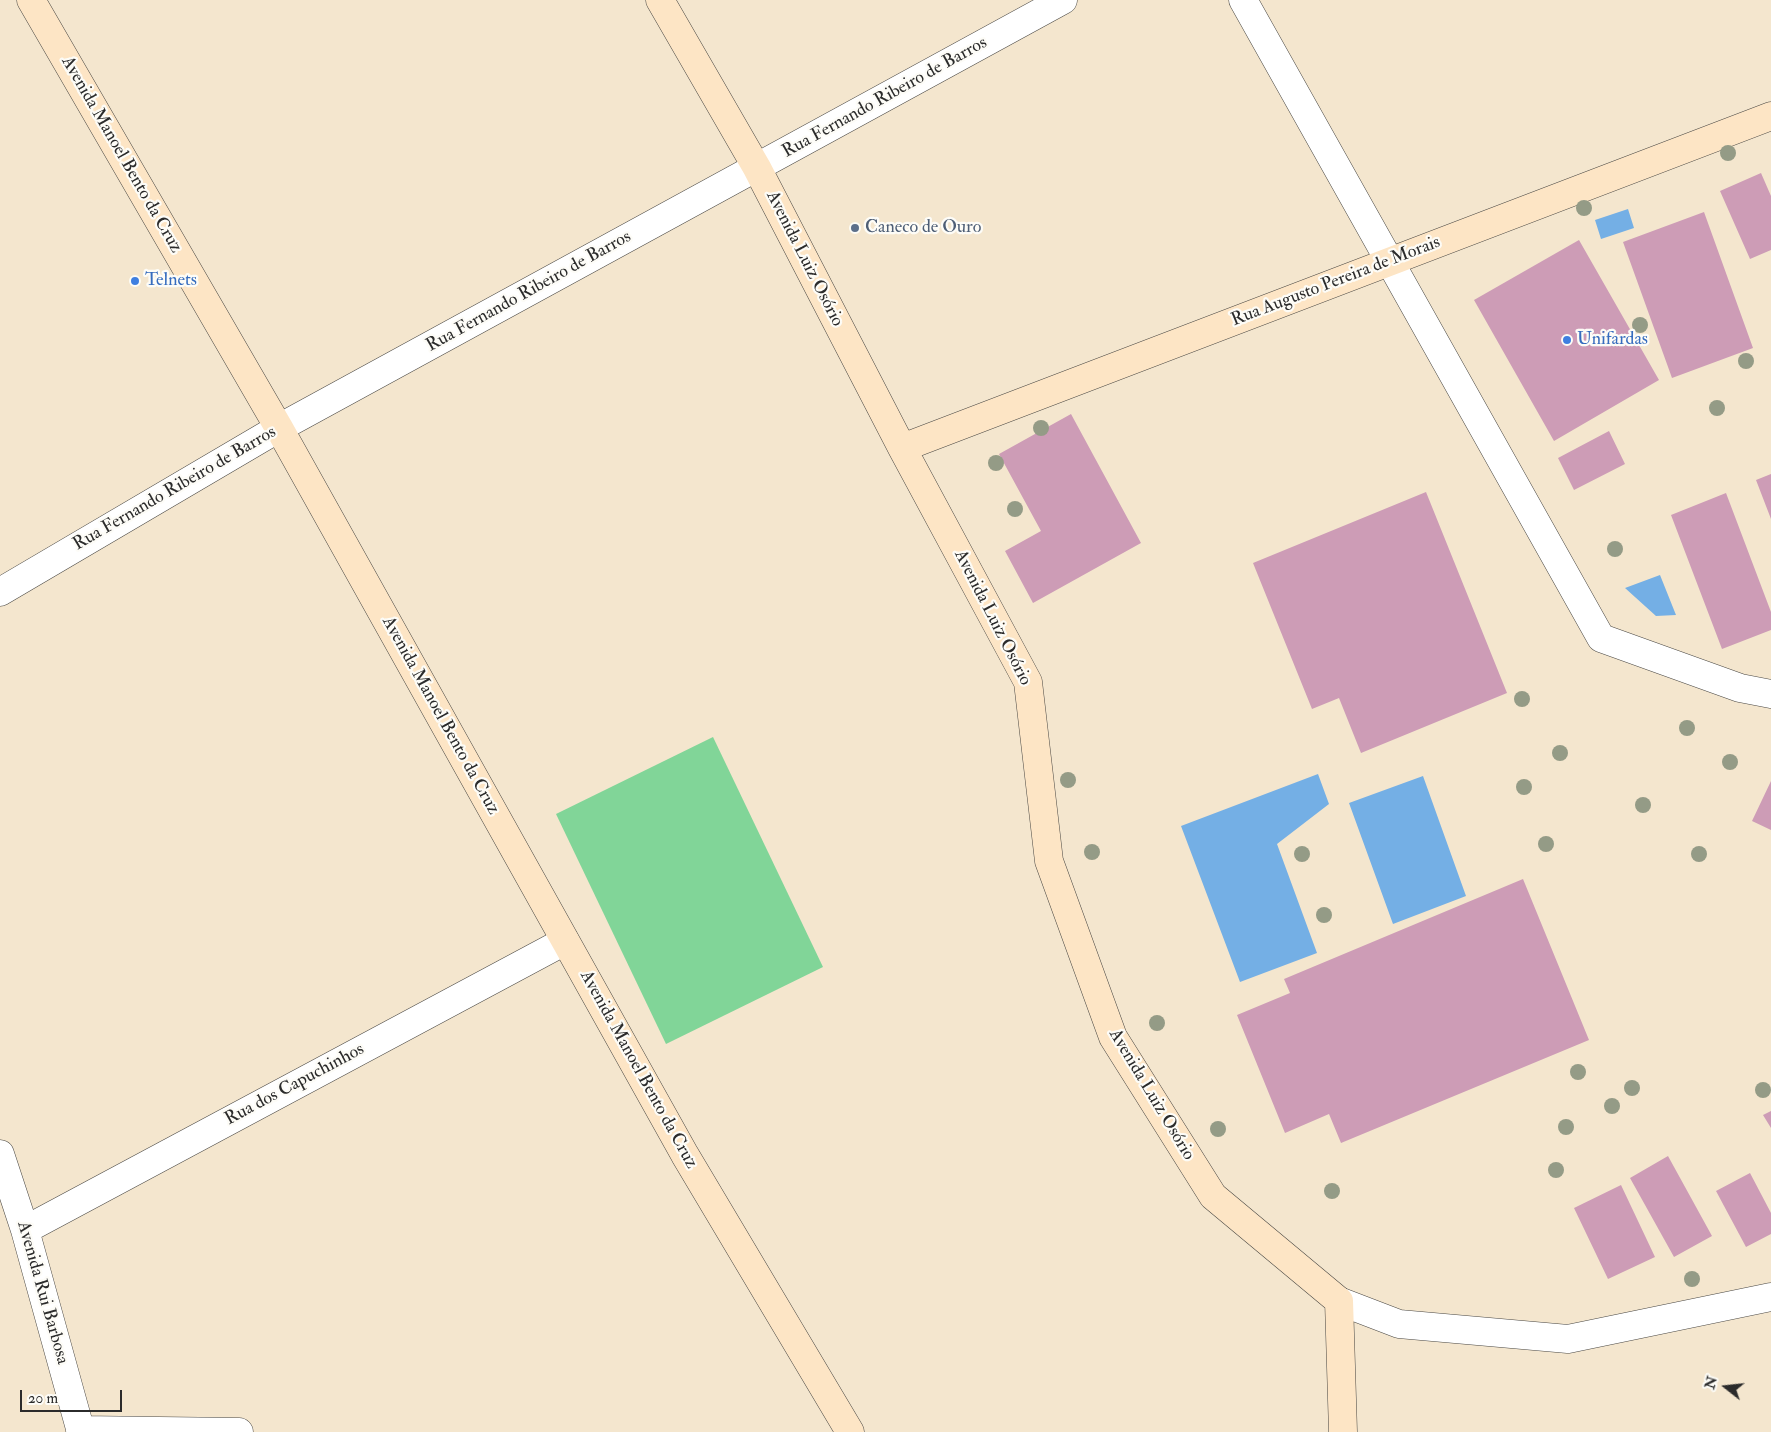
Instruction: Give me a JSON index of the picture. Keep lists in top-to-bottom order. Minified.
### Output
{"streets":{"main road":["Avenida Manoel Bento da Cruz","Avenida Luiz Osório","Rua Augusto Pereira de Morais"],"street":["Rua Fernando Ribeiro de Barros","Rua dos Capuchinhos","Avenida Rui Barbosa"]},"crossings":[["Rua Fernando Ribeiro de Barros","Avenida Manoel Bento da Cruz"],["Rua Fernando Ribeiro de Barros","Avenida Luiz Osório"],["Avenida Manoel Bento da Cruz","Rua dos Capuchinhos"],["Avenida Luiz Osório","Rua Augusto Pereira de Morais"],["Rua dos Capuchinhos","Avenida Rui Barbosa"]],"places":["Caneco de Ouro","Telnets","Unifardas"],"scale_bar":"20 m","north":"left"}
